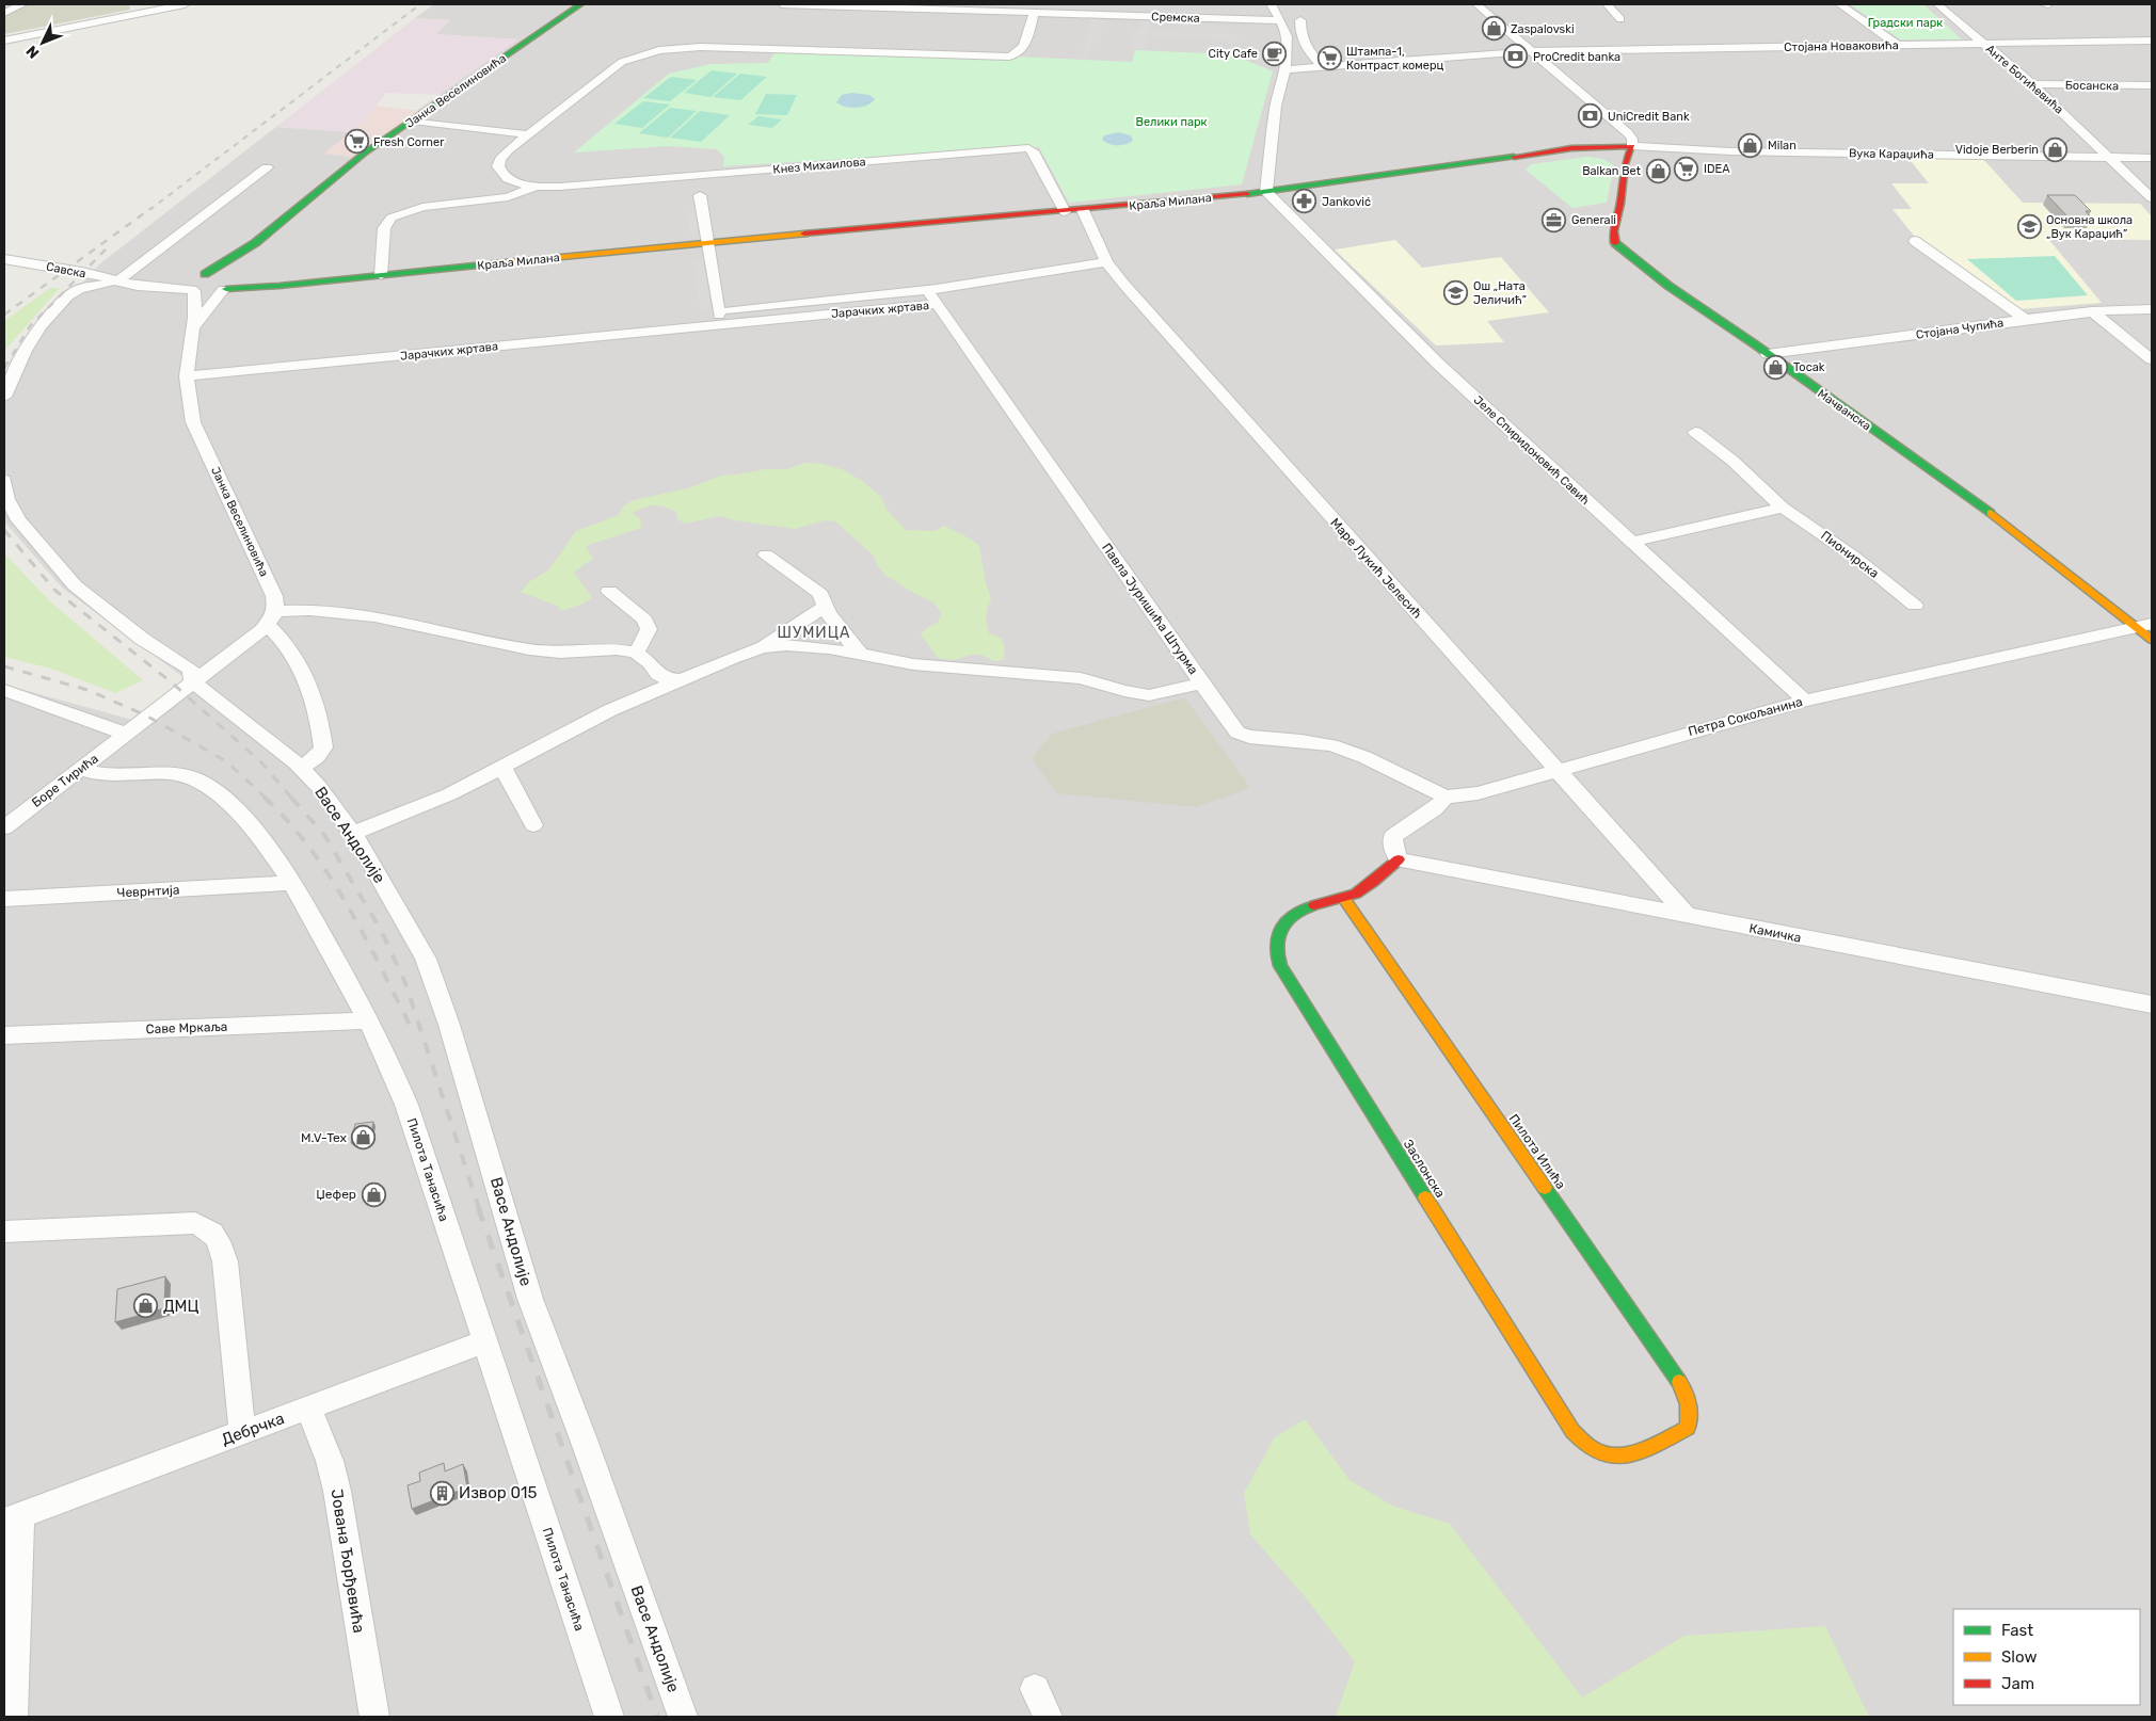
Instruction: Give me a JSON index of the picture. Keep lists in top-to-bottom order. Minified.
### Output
{"streets":{"main road":["Јанка Веселиновића","Краља Милана","Мачванска","Пилота Илића","Заслонска"],"street":["Сремска","Стојана Новаковића","Анте Богићевића","Босанска","Вука Караџића","Кнез Михаилова","Савска","Јарачких жртава","Стојана Чупића","Јеле Спиридоновић Савић","Пионирска","Маре Лукић Јелесић","Павла Јуришића Штурма","Петра Сокољанина","Боре Тирића","Васе Андолије","Чеврнтија","Камичка","Саве Мркаља","Пилота Танасића","Дебрчка","Јована Ђорђевића"]},"crossings":[["Сремска","Кнез Михаилова"],["Стојана Новаковића","Анте Богићевића"],["Анте Богићевића","Босанска"],["Анте Богићевића","Вука Караџића"],["Јанка Веселиновића","Краља Милана"],["Јанка Веселиновића","Савска"],["Јанка Веселиновића","Јарачких жртава"],["Вука Караџића","Краља Милана"],["Вука Караџића","Мачванска"],["Кнез Михаилова","Краља Милана"],["Краља Милана","Савска"],["Краља Милана","Мачванска"],["Краља Милана","Јеле Спиридоновић Савић"],["Краља Милана","Маре Лукић Јелесић"],["Јарачких жртава","Маре Лукић Јелесић"],["Јарачких жртава","Павла Јуришића Штурма"],["Стојана Чупића","Мачванска"],["Мачванска","Петра Сокољанина"],["Јеле Спиридоновић Савић","Петра Сокољанина"],["Маре Лукић Јелесић","Петра Сокољанина"],["Маре Лукић Јелесић","Камичка"],["Павла Јуришића Штурма","Петра Сокољанина"],["Боре Тирића","Васе Андолије"],["Боре Тирића","Пилота Танасића"],["Чеврнтија","Пилота Танасића"],["Камичка","Заслонска"],["Саве Мркаља","Пилота Танасића"],["Пилота Илића","Заслонска"],["Пилота Танасића","Дебрчка"],["Дебрчка","Јована Ђорђевића"]],"districts":["ШУМИЦА"],"parks":["Градски парк","Велики парк"],"places":{"shop":["Zaspalovski","Milan","Vidoje Berberin","Balkan Bet","Tocak","M.V-Tex","Џефер","ДМЦ"],"cafe":["City Cafe"],"bank":["ProCredit banka","UniCredit Bank"],"supermarket":["Штампа-1, Контраст комерц","Fresh Corner","IDEA"],"pharmacy":["Janković"],"office":["Generali"],"school or university":["Основна школа „Вук Караџић”","Ош „Ната Јеличић”"],"building":["Извор 015"]},"legend":["Fast","Slow","Jam"],"north":"bottom left"}
